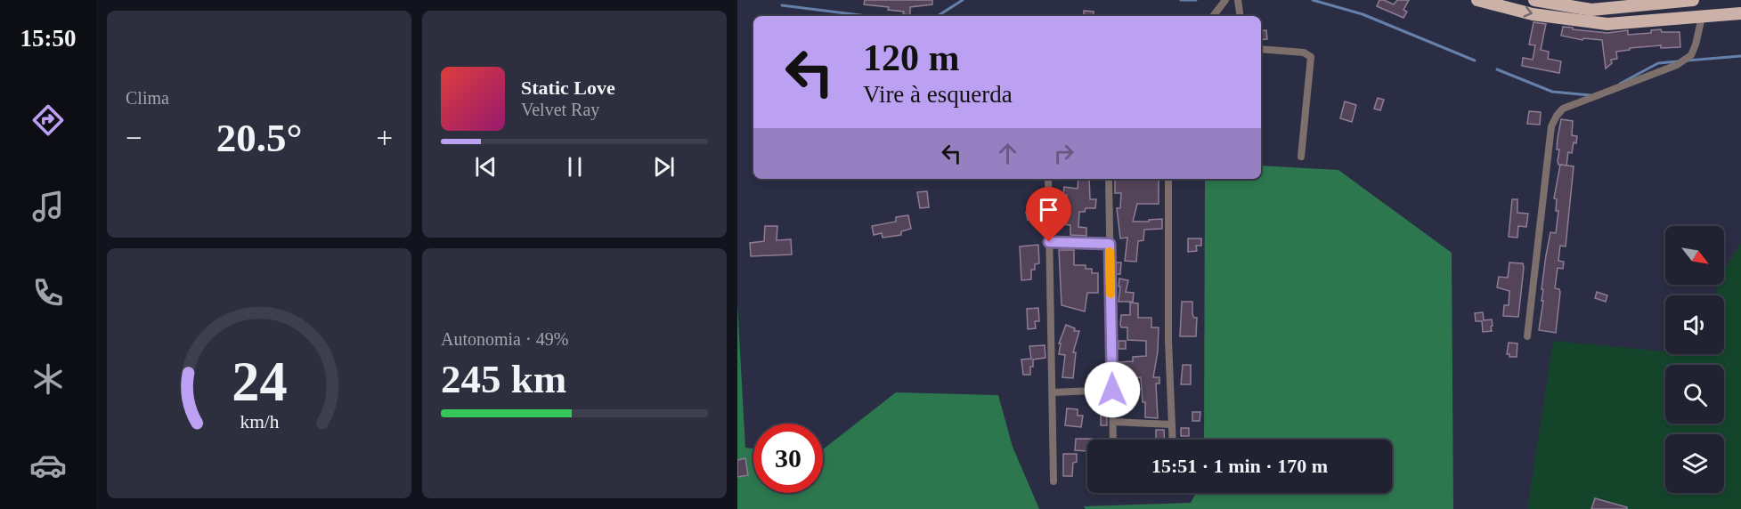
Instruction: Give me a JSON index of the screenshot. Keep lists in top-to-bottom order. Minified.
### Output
{"north":"bottom right","page":{"tabs":"15:50","tile":["Clima",["Autonomia · 49%","245 km"]],"turn":["120 m","Vire à esquerda"],"song":["Static Love","Velvet Ray"],"heat":["−","20.5°","+"],"limit":"30","trip":"15:51 · 1 min · 170 m","gauge":["24","km/h"]}}
